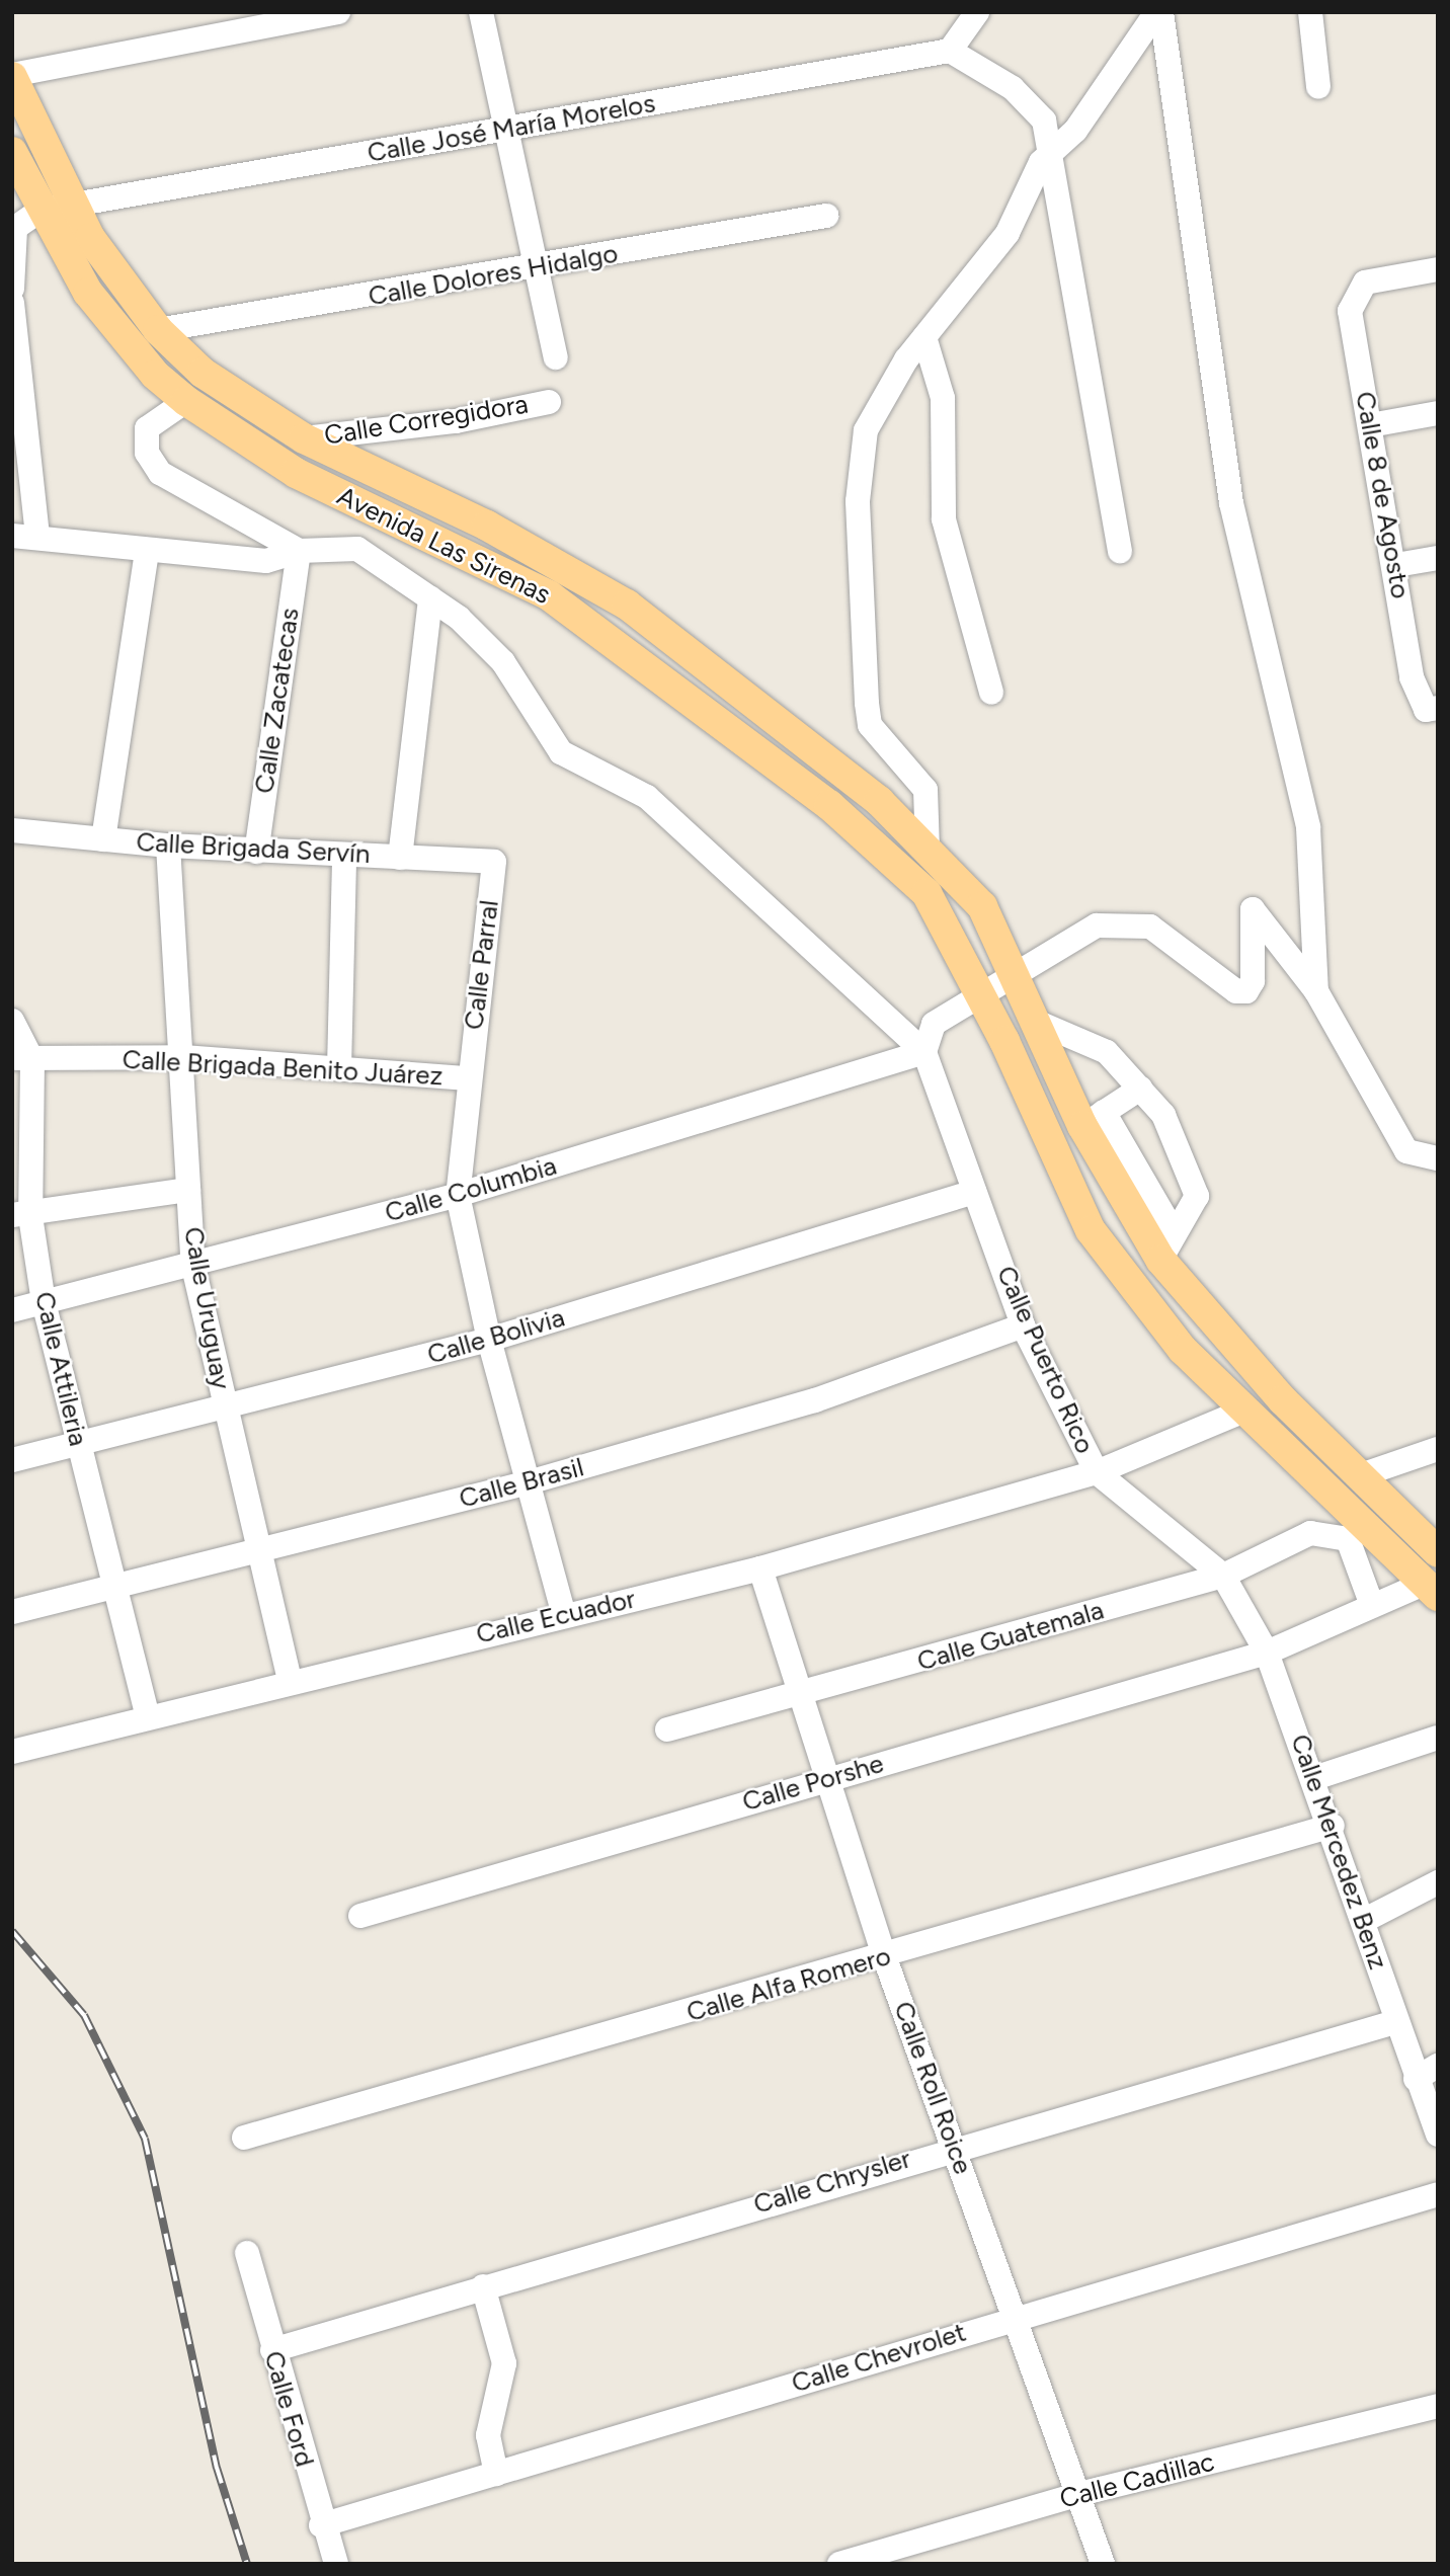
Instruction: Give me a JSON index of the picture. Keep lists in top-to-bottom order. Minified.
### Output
{"streets":{"main road":["Avenida Las Sirenas"],"street":["Calle José María Morelos","Calle Dolores Hidalgo","Calle Corregidora","Calle 8 de Agosto","Calle Zacatecas","Calle Brigada Servín","Calle Parral","Calle Brigada Benito Juárez","Calle Columbia","Calle Uruguay","Calle Bolivia","Calle Puerto Rico","Calle Attileria","Calle Brasil","Calle Ecuador","Calle Guatemala","Calle Porshe","Calle Mercedez Benz","Calle Alfa Romero","Calle Roll Roice","Calle Chrysler","Calle Chevrolet","Calle Ford","Calle Cadillac"]},"crossings":[["Calle José María Morelos","Avenida Las Sirenas"],["Calle Dolores Hidalgo","Avenida Las Sirenas"],["Calle Corregidora","Avenida Las Sirenas"],["Avenida Las Sirenas","Calle Ecuador"],["Avenida Las Sirenas","Calle Guatemala"],["Avenida Las Sirenas","Calle Porshe"],["Calle Zacatecas","Calle Brigada Servín"],["Calle Brigada Servín","Calle Parral"],["Calle Brigada Servín","Calle Uruguay"],["Calle Parral","Calle Brigada Benito Juárez"],["Calle Parral","Calle Columbia"],["Calle Parral","Calle Bolivia"],["Calle Parral","Calle Brasil"],["Calle Parral","Calle Ecuador"],["Calle Brigada Benito Juárez","Calle Uruguay"],["Calle Brigada Benito Juárez","Calle Attileria"],["Calle Columbia","Calle Uruguay"],["Calle Columbia","Calle Puerto Rico"],["Calle Columbia","Calle Attileria"],["Calle Uruguay","Calle Bolivia"],["Calle Uruguay","Calle Brasil"],["Calle Uruguay","Calle Ecuador"],["Calle Bolivia","Calle Puerto Rico"],["Calle Bolivia","Calle Attileria"],["Calle Puerto Rico","Calle Brasil"],["Calle Puerto Rico","Calle Ecuador"],["Calle Puerto Rico","Calle Guatemala"],["Calle Puerto Rico","Calle Mercedez Benz"],["Calle Attileria","Calle Brasil"],["Calle Attileria","Calle Ecuador"],["Calle Ecuador","Calle Roll Roice"],["Calle Guatemala","Calle Mercedez Benz"],["Calle Guatemala","Calle Roll Roice"],["Calle Porshe","Calle Mercedez Benz"],["Calle Porshe","Calle Roll Roice"],["Calle Mercedez Benz","Calle Alfa Romero"],["Calle Mercedez Benz","Calle Chrysler"],["Calle Alfa Romero","Calle Roll Roice"],["Calle Roll Roice","Calle Chrysler"],["Calle Roll Roice","Calle Chevrolet"],["Calle Roll Roice","Calle Cadillac"],["Calle Chrysler","Calle Ford"],["Calle Chevrolet","Calle Ford"]]}
